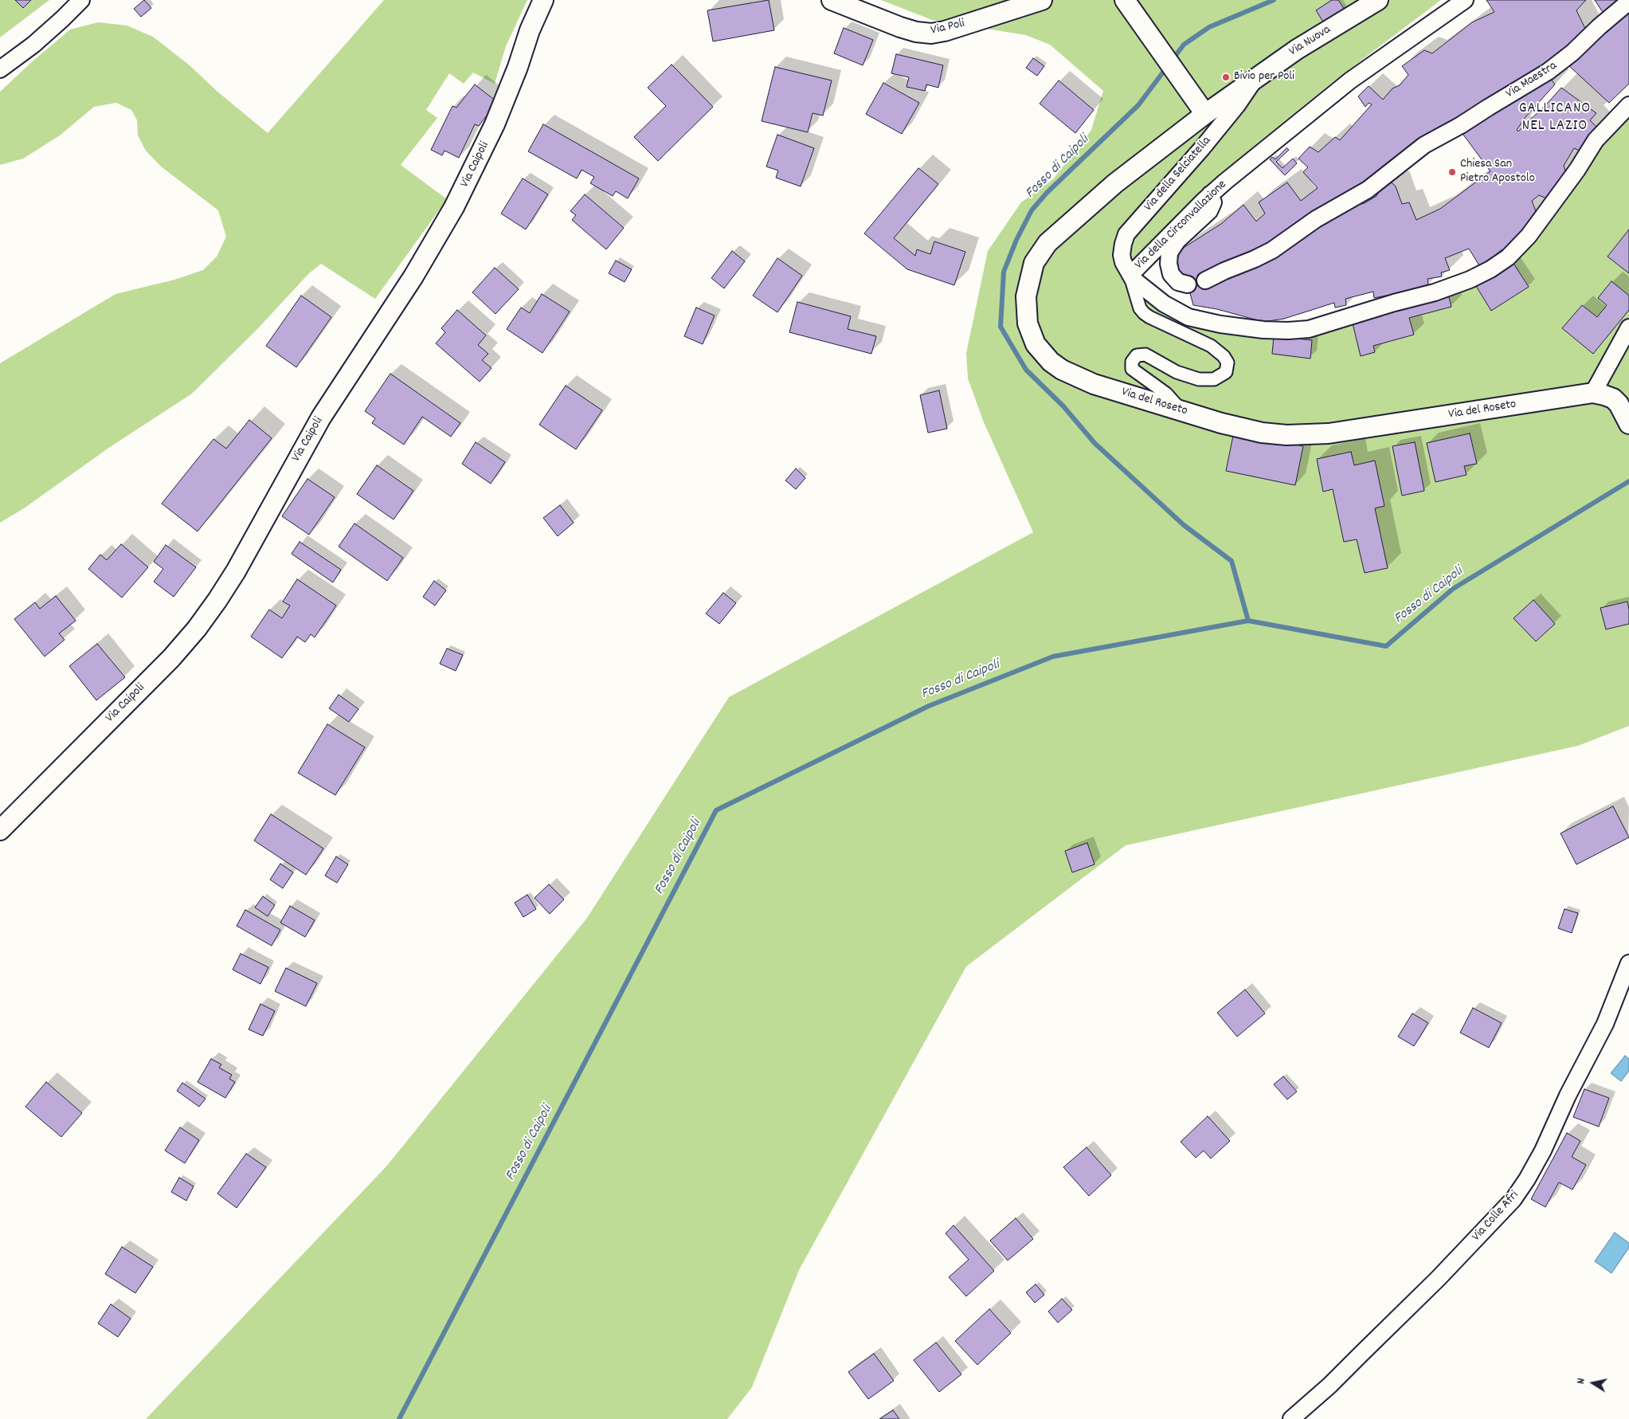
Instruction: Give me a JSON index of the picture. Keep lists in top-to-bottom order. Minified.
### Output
{"streets":{"street":["Via Poli","Via Nuova","Via Maestra","Via Caipoli","Via della Selciatella","Via della Circonvallazione","Via del Roseto","Via Colle Afri"]},"crossings":[["Via Nuova","Via della Selciatella"],["Via Nuova","Via del Roseto"],["Via della Selciatella","Via della Circonvallazione"]],"districts":["GALLICANO NEL LAZIO"],"water":["Fosso di Caipoli"],"places":["Bivio per Poli","Chiesa San Pietro Apostolo"],"north":"left"}
